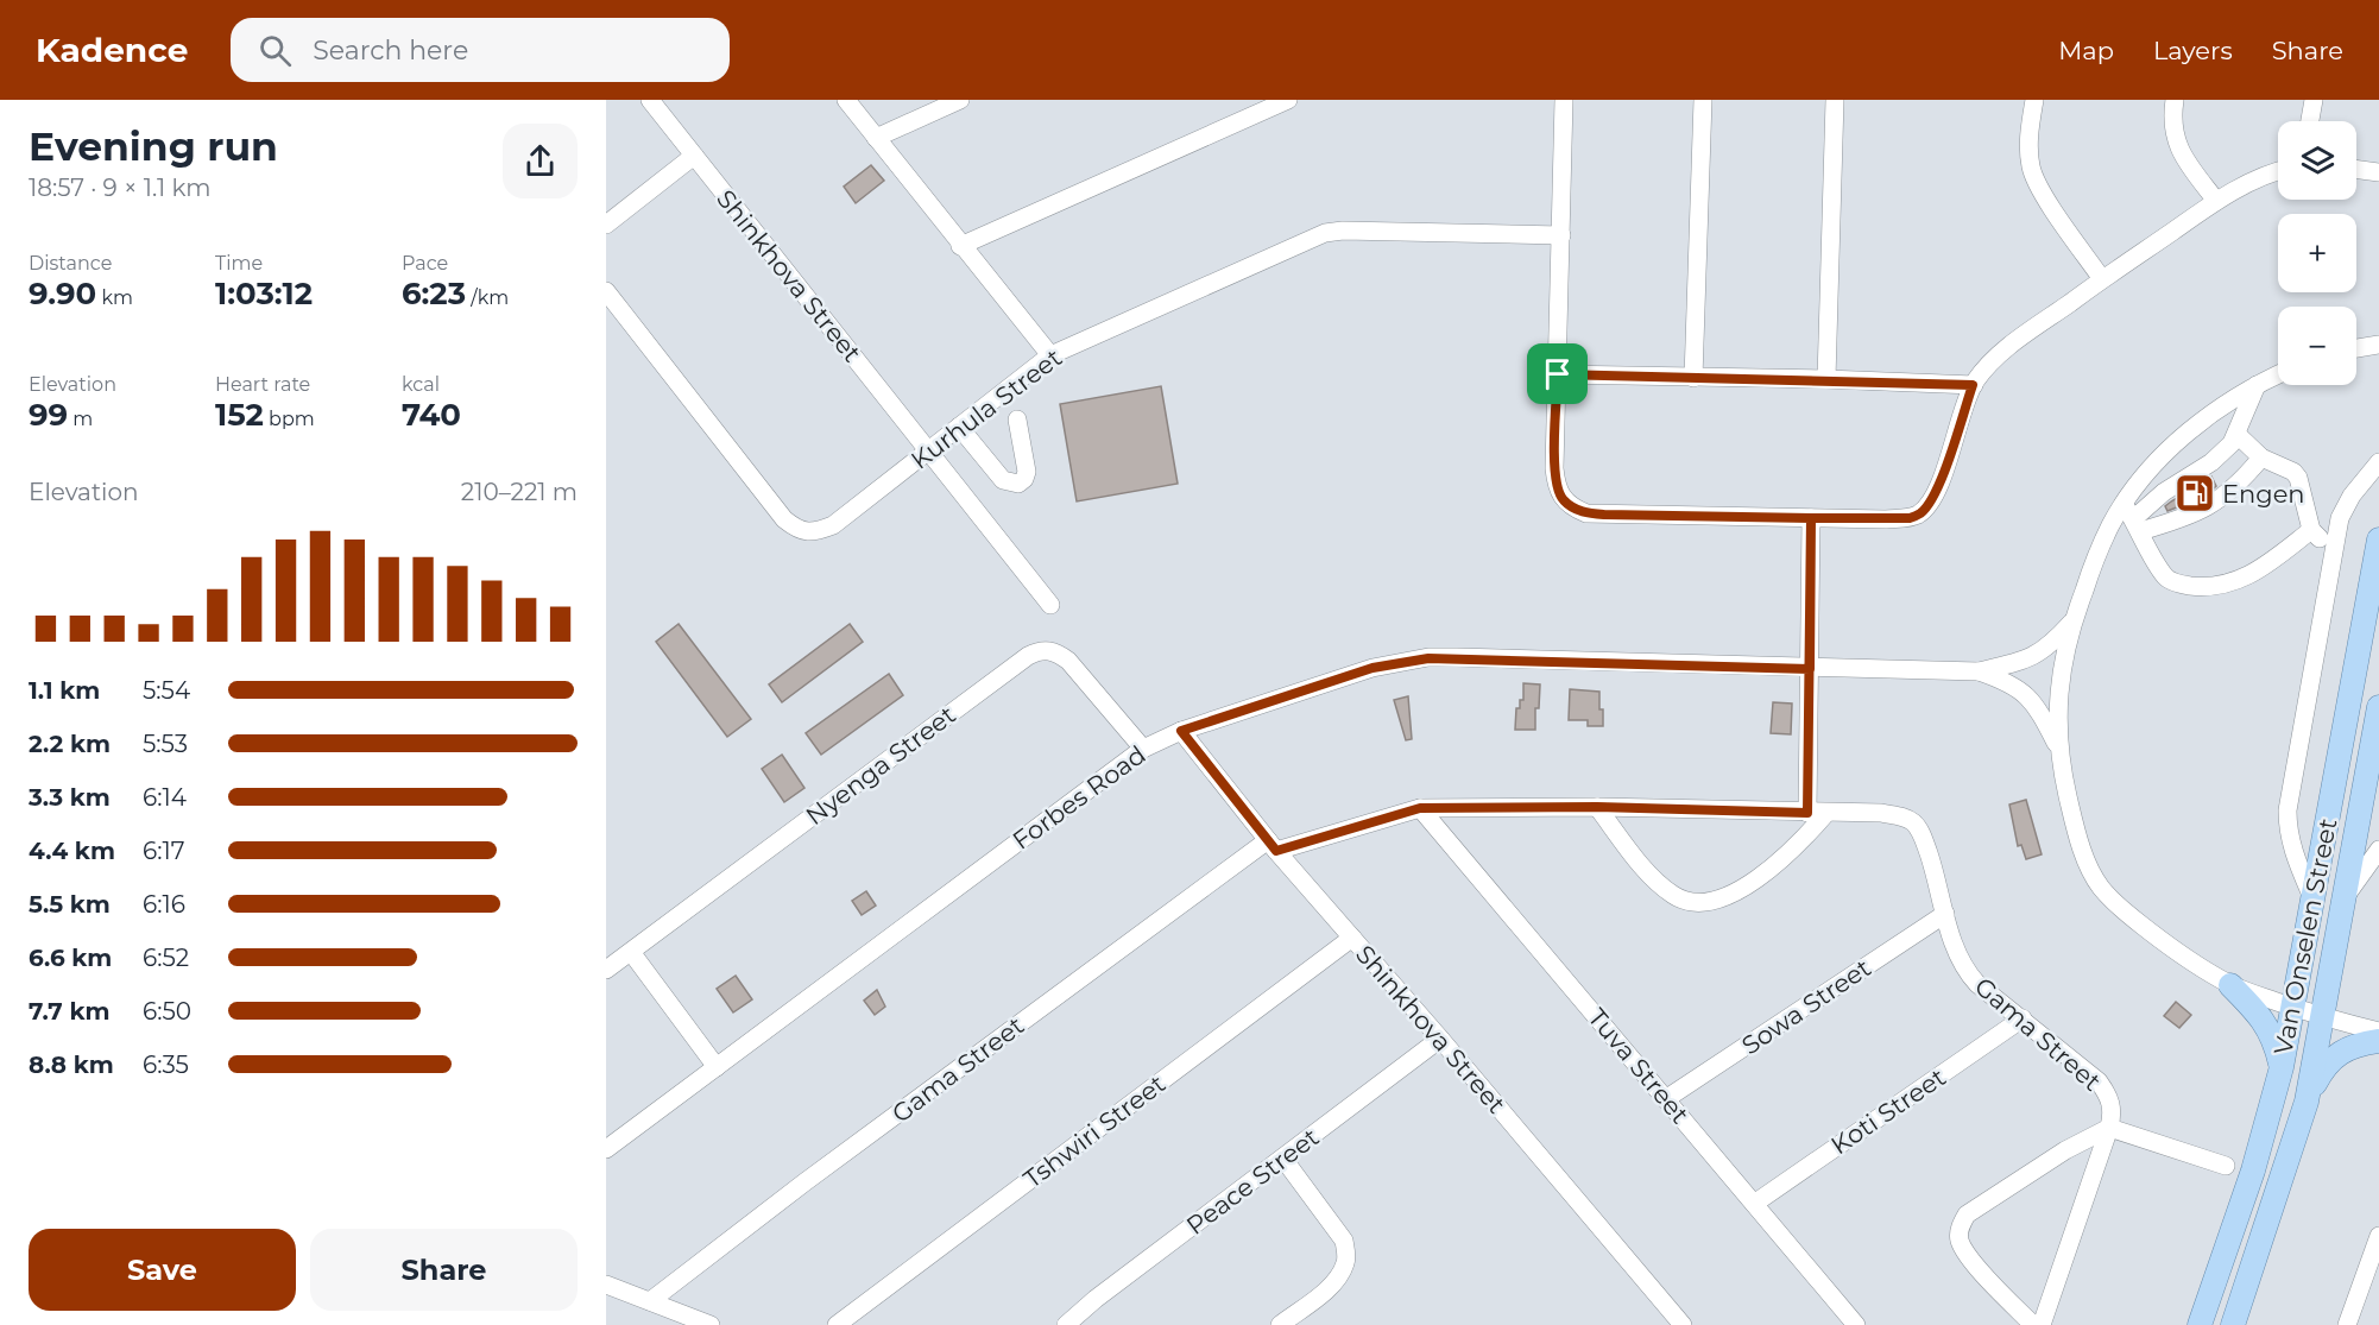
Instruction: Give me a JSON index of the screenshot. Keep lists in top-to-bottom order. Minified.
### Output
{"streets":{"main road":["Van Onselen Street"],"street":["Shinkhova Street","Kurhula Street","Nyenga Street","Forbes Road","Sowa Street","Gama Street","Tuva Street","Koti Street","Tshwiri Street","Peace Street"]},"crossings":[["Shinkhova Street","Kurhula Street"],["Shinkhova Street","Forbes Road"],["Shinkhova Street","Gama Street"],["Shinkhova Street","Tshwiri Street"],["Shinkhova Street","Peace Street"],["Nyenga Street","Forbes Road"],["Sowa Street","Gama Street"],["Sowa Street","Tuva Street"],["Gama Street","Tuva Street"],["Gama Street","Koti Street"],["Tuva Street","Koti Street"]],"places":{"fuel station":["Engen"]},"page":{"header":"Kadence","search":"Search here","nav":["Map","Layers","Share"],"heading":["Evening run","18:57 · 9 × 1.1 km"],"map_buttons":["+","−"],"stats":[["Distance","9.90 km"],["Time","1:03:12"],["Pace","6:23 /km"],["Elevation","99 m"],["Heart rate","152 bpm"],["kcal","740"]],"chart":["Elevation","210–221 m"],"list":[{"name":"1.1 km","note":"5:54"},{"name":"2.2 km","note":"5:53"},{"name":"3.3 km","note":"6:14"},{"name":"4.4 km","note":"6:17"},{"name":"5.5 km","note":"6:16"},{"name":"6.6 km","note":"6:52"},{"name":"7.7 km","note":"6:50"},{"name":"8.8 km","note":"6:35"}],"buttons":["Save","Share"]}}
